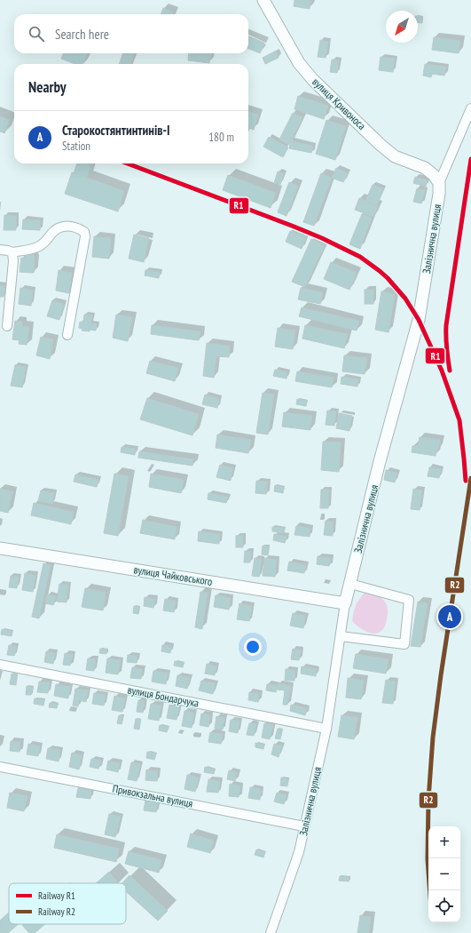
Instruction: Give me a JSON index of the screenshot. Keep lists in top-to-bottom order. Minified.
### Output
{"streets":{"street":["вулиця Кривоноса","Залізнична вулиця","вулиця Чайковського","вулиця Бондарчука","Привокзальна вулиця"]},"crossings":[["вулиця Кривоноса","Залізнична вулиця"],["Залізнична вулиця","вулиця Чайковського"],["Залізнична вулиця","вулиця Бондарчука"],["Залізнична вулиця","Привокзальна вулиця"]],"lines":["rail line R1","rail line R2"],"legend":["Railway R1","Railway R2"],"north":"bottom left","page":{"search":"Search here","heading":"Nearby","list":[{"mark":"A","name":"Старокостянтинтинів-І","note":"Station","value":"180 m"}],"pins":"A","map_buttons":["+","−"]}}
